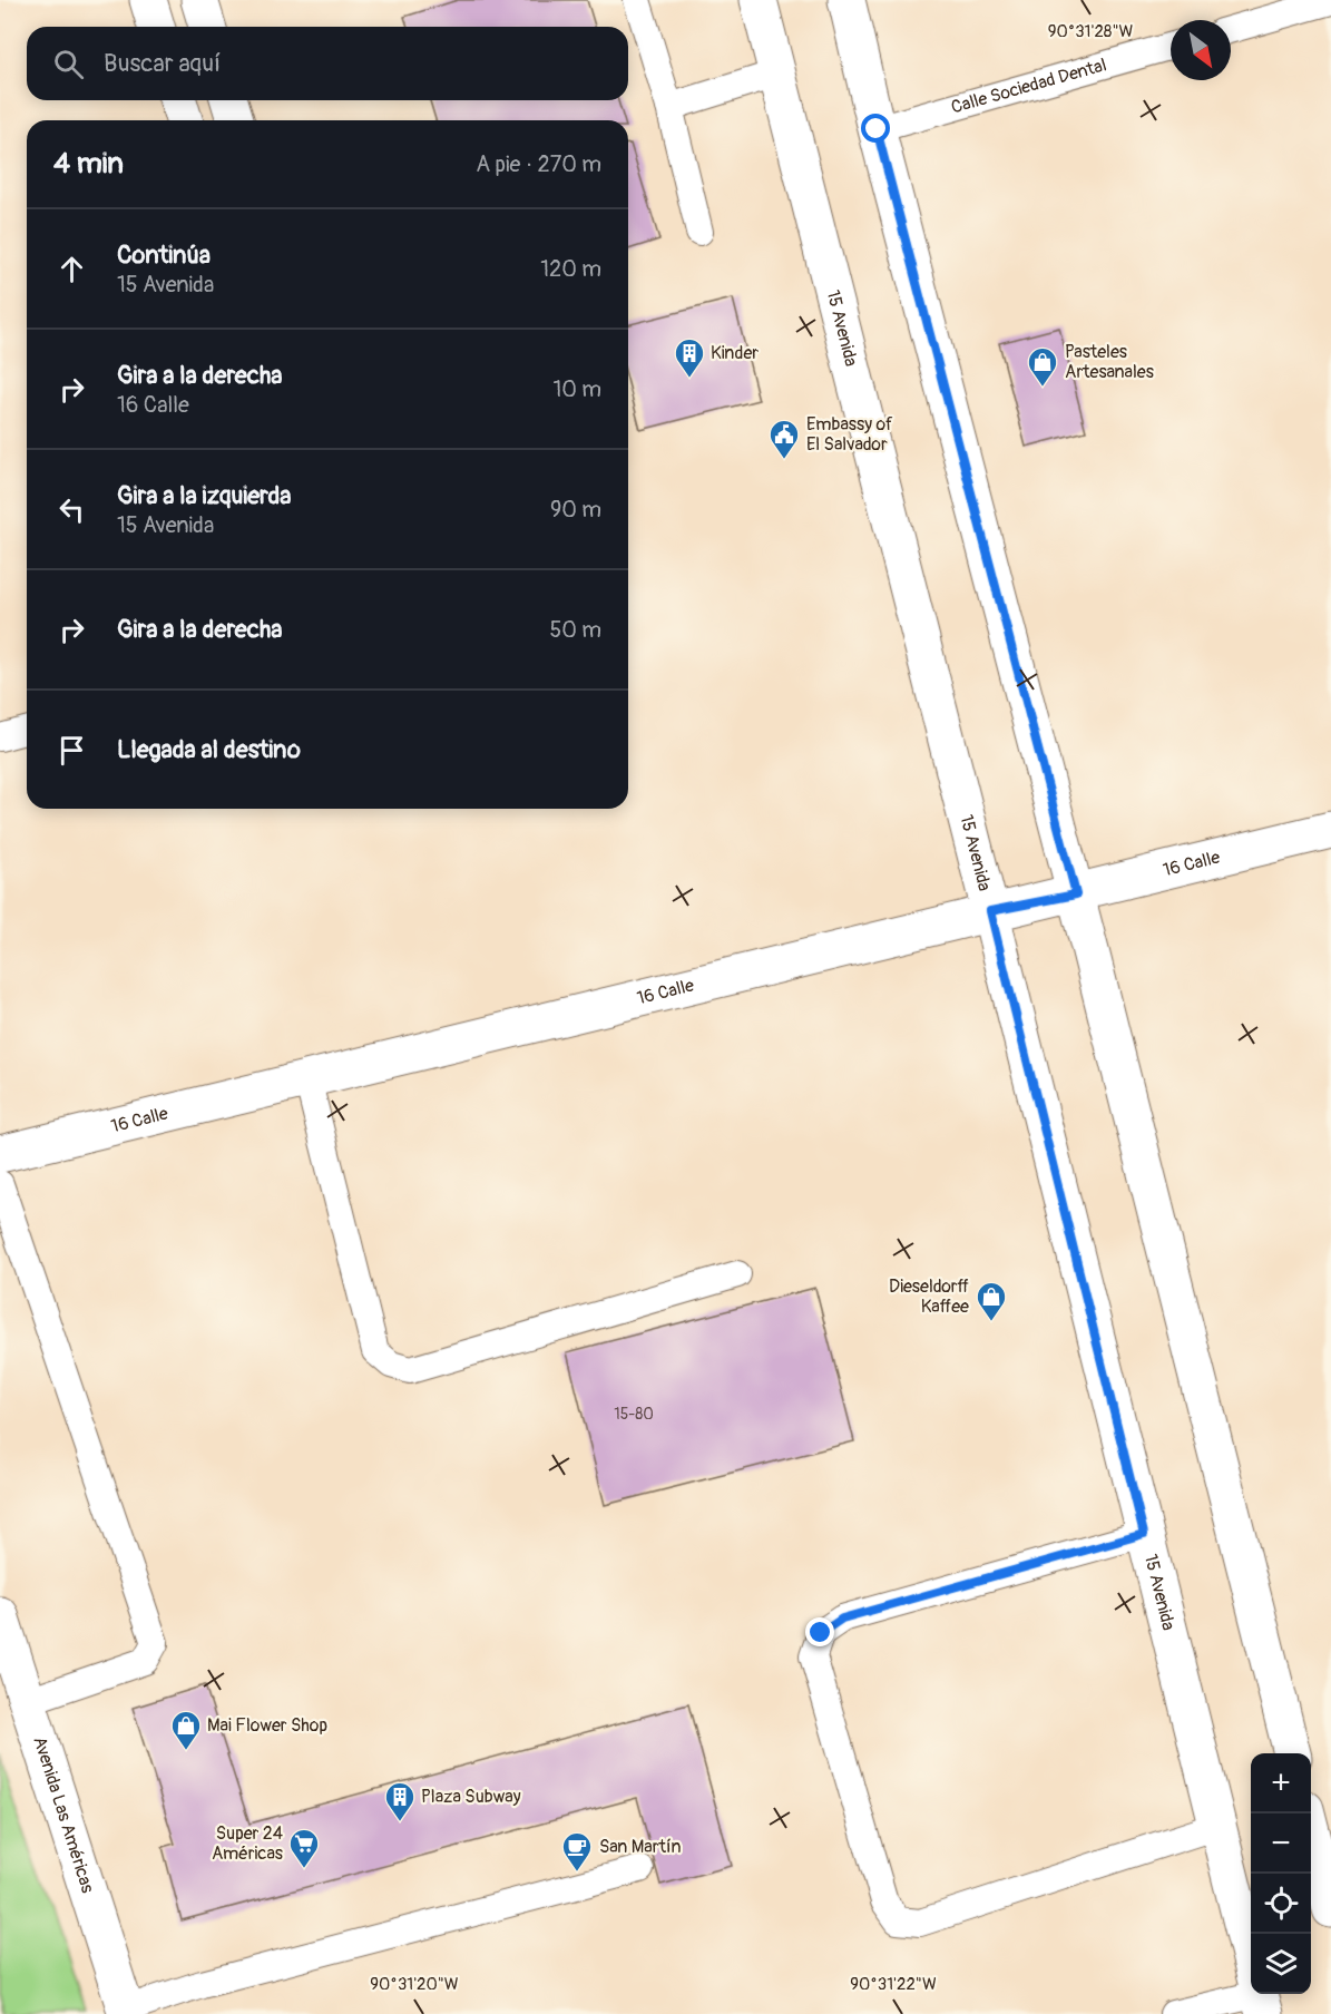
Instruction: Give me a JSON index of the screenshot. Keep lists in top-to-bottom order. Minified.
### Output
{"streets":{"street":["15 Avenida","16 Calle","Avenida Las Américas"],"lane":["Calle Sociedad Dental"]},"crossings":[["15 Avenida","16 Calle"]],"places":{"building":["Kinder","Plaza Subway"],"shop":["Pasteles Artesanales","Dieseldorff Kaffee","Mai Flower Shop"],"public building":["Embassy of El Salvador"],"supermarket":["Super 24 Américas"],"cafe":["San Martín"]},"house_numbers":["15-80"],"north":"bottom right","page":{"search":"Buscar aquí","heading":["4 min","A pie · 270 m"],"list":[["Continúa","15 Avenida","120 m"],["Gira a la derecha","16 Calle","10 m"],["Gira a la izquierda","15 Avenida","90 m"],["Gira a la derecha","50 m"],"Llegada al destino"],"map_buttons":["+","−"]},"coordinates":["90°31'28\"W","90°31'20\"W","90°31'22\"W"]}
